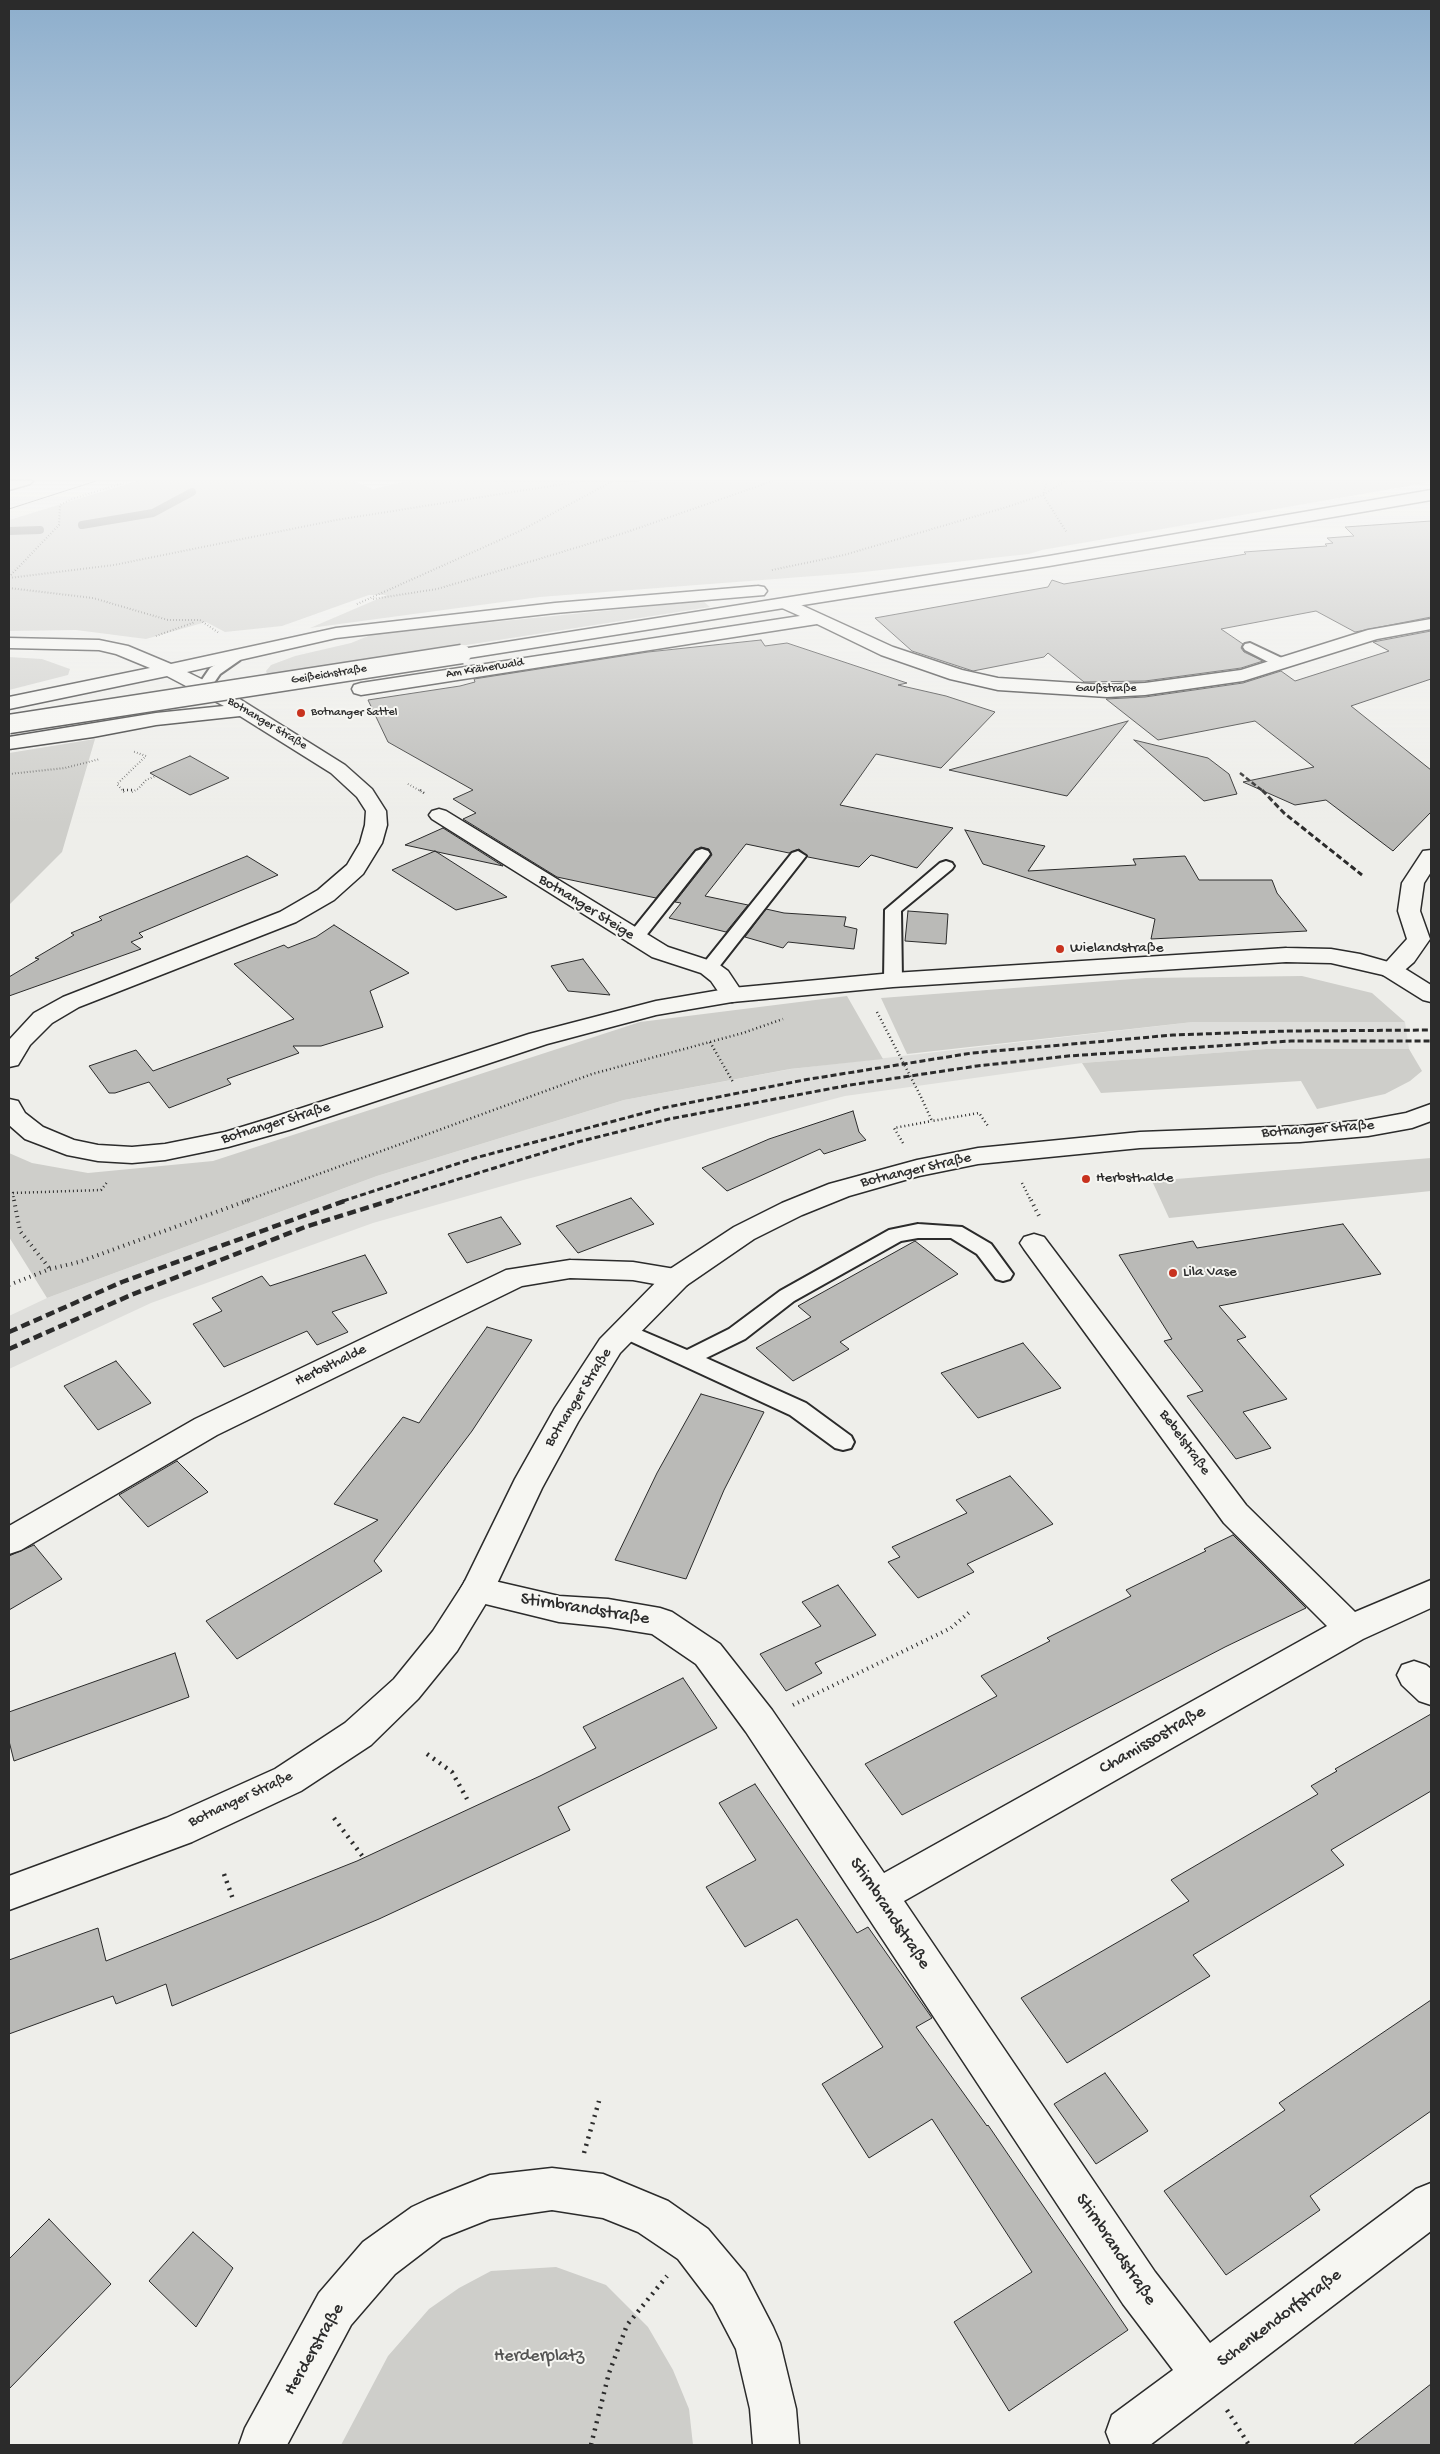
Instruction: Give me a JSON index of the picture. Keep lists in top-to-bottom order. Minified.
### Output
{"streets":{"main road":["Am Kräherwald","Geißeichstraße","Gaußstraße","Botnanger Straße","Botnanger Steige","Herbsthalde","Bebelstraße","Stirnbrandstraße","Chamissostraße","Schenkendorfstraße","Herderstraße"]},"crossings":[["Am Kräherwald","Geißeichstraße"],["Am Kräherwald","Gaußstraße"],["Botnanger Straße","Botnanger Steige"],["Botnanger Straße","Herbsthalde"],["Botnanger Straße","Stirnbrandstraße"],["Bebelstraße","Chamissostraße"],["Stirnbrandstraße","Chamissostraße"],["Stirnbrandstraße","Schenkendorfstraße"]],"parks":["Herderplatz"],"places":["Botnanger Sattel","Wielandstraße","Herbsthalde","Lila Vase"]}
